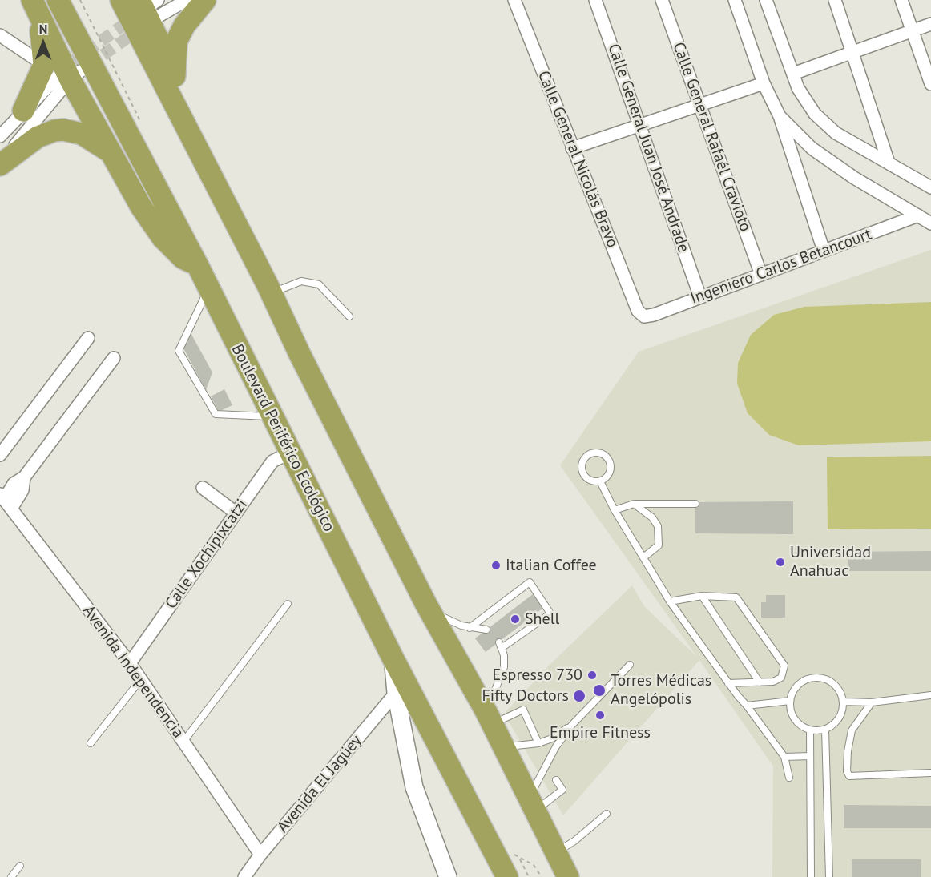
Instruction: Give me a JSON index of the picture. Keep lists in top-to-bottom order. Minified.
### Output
{"streets":{"highway":["Boulevard Periférico Ecológico"],"street":["Calle General Rafaél Cravioto","Calle General Juan José Andrade","Calle General Nicolás Bravo","Ingeniero Carlos Betancourt","Calle Xochipixcatzi","Avenida Independencia","Avenida El Jagüey"]},"crossings":[["Calle General Rafaél Cravioto","Ingeniero Carlos Betancourt"],["Calle General Juan José Andrade","Ingeniero Carlos Betancourt"],["Calle General Nicolás Bravo","Ingeniero Carlos Betancourt"],["Boulevard Periférico Ecológico","Calle Xochipixcatzi"],["Calle Xochipixcatzi","Avenida Independencia"],["Avenida Independencia","Avenida El Jagüey"]],"places":["Universidad Anahuac","Italian Coffee","Shell","Espresso 730","Torres Médicas Angelópolis","Fifty Doctors","Empire Fitness"],"north":"top"}
